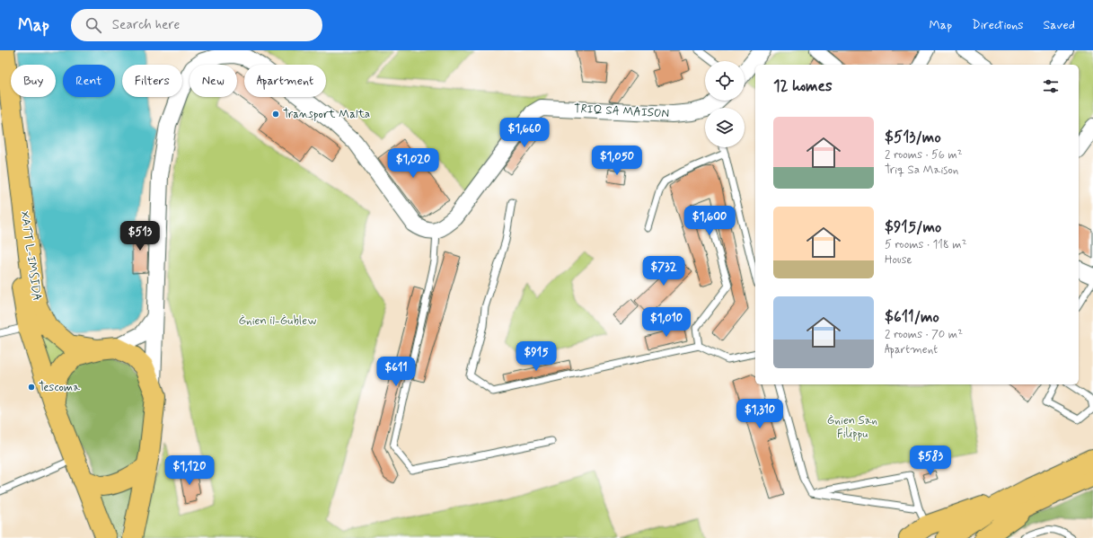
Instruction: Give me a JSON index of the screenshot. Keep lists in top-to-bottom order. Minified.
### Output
{"streets":{"highway":["XATT L-IMSIDA"],"street":["TRIQ SA MAISON"]},"parks":["Ġnien il-Ġublew","Ġnien San Filippu"],"places":["Transport Malta","Tescoma"],"page":{"header":"Map","search":"Search here","nav":["Map","Directions","Saved"],"chip":["Buy","Rent","Filters","New","Apartment"],"heading":"12 homes","list":[{"name":"$513/mo","note":"2 rooms · 56 m² · Triq Sa Maison"},{"name":"$915/mo","note":"5 rooms · 118 m² · House"},{"name":"$611/mo","note":"2 rooms · 70 m² · Apartment"}],"price":["$1,660","$1,050","$1,020","$1,600","$513","$732","$1,010","$915","$611","$1,310","$583","$1,120"]}}
